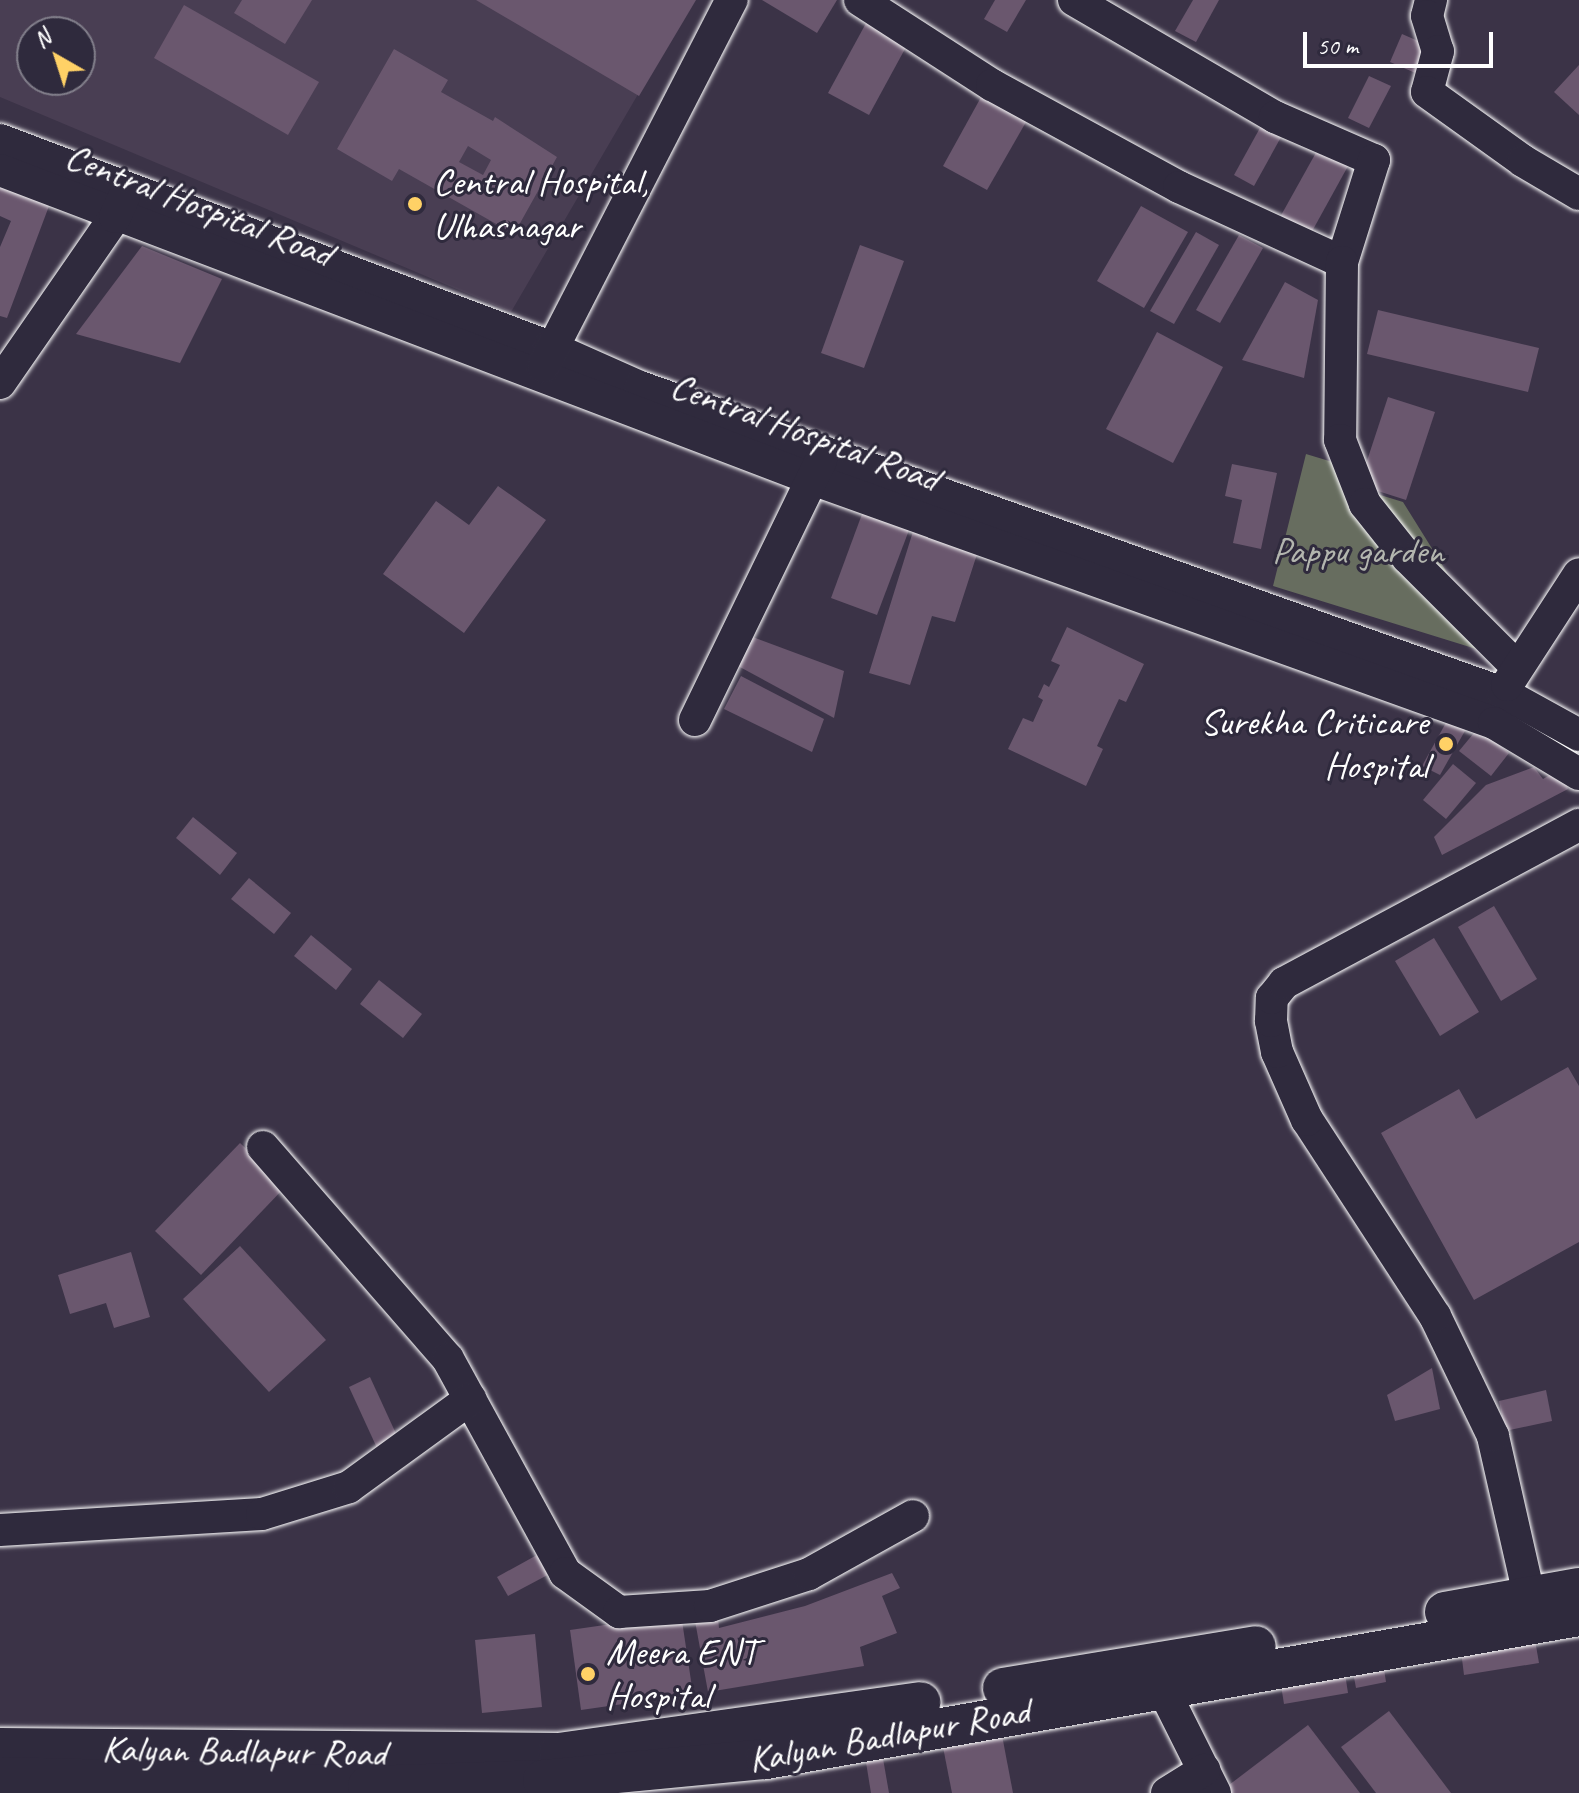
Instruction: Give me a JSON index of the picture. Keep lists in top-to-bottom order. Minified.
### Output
{"streets":{"main road":["Kalyan Badlapur Road"],"street":["Central Hospital Road"]},"parks":["Pappu garden"],"places":["Central Hospital, Ulhasnagar","Surekha Criticare Hospital","Meera ENT Hospital"],"scale_bar":"50 m","north":"top left"}
